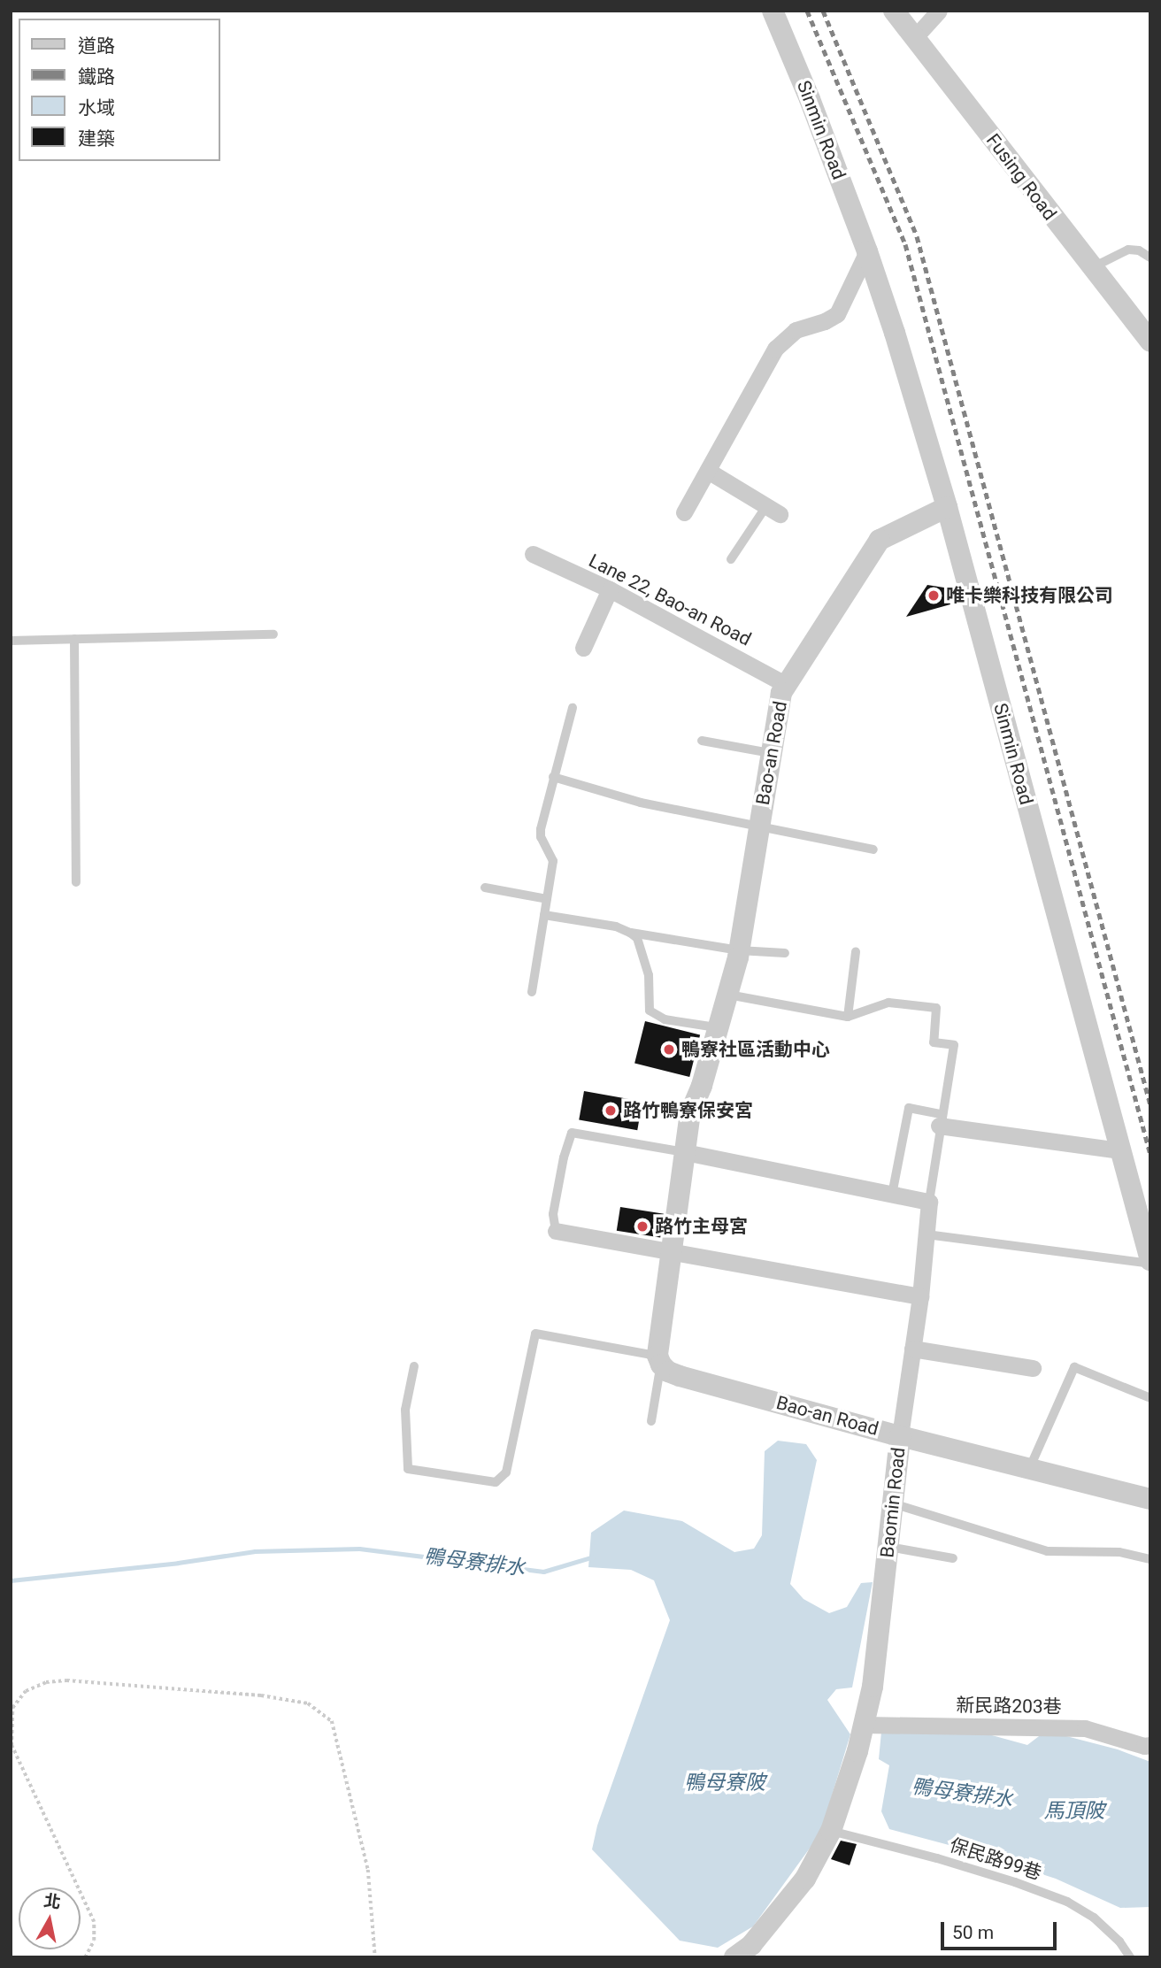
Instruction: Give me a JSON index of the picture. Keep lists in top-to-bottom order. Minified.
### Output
{"streets":{"street":["Sinmin Road","Fusing Road","Lane 22, Bao-an Road","Bao-an Road","Baomin Road","新民路203巷"],"lane":["保民路99巷"]},"crossings":[["Sinmin Road","Bao-an Road"],["Lane 22, Bao-an Road","Bao-an Road"],["Bao-an Road","Baomin Road"],["Baomin Road","新民路203巷"],["Baomin Road","保民路99巷"]],"water":["鴨母寮排水","鴨母寮陂","馬頂陂"],"places":["唯卡樂科技有限公司","鴨寮社區活動中心","路竹鴨寮保安宮","路竹主母宮"],"legend":["道路","鐵路","水域","建築"],"scale_bar":"50 m","north":"top"}
